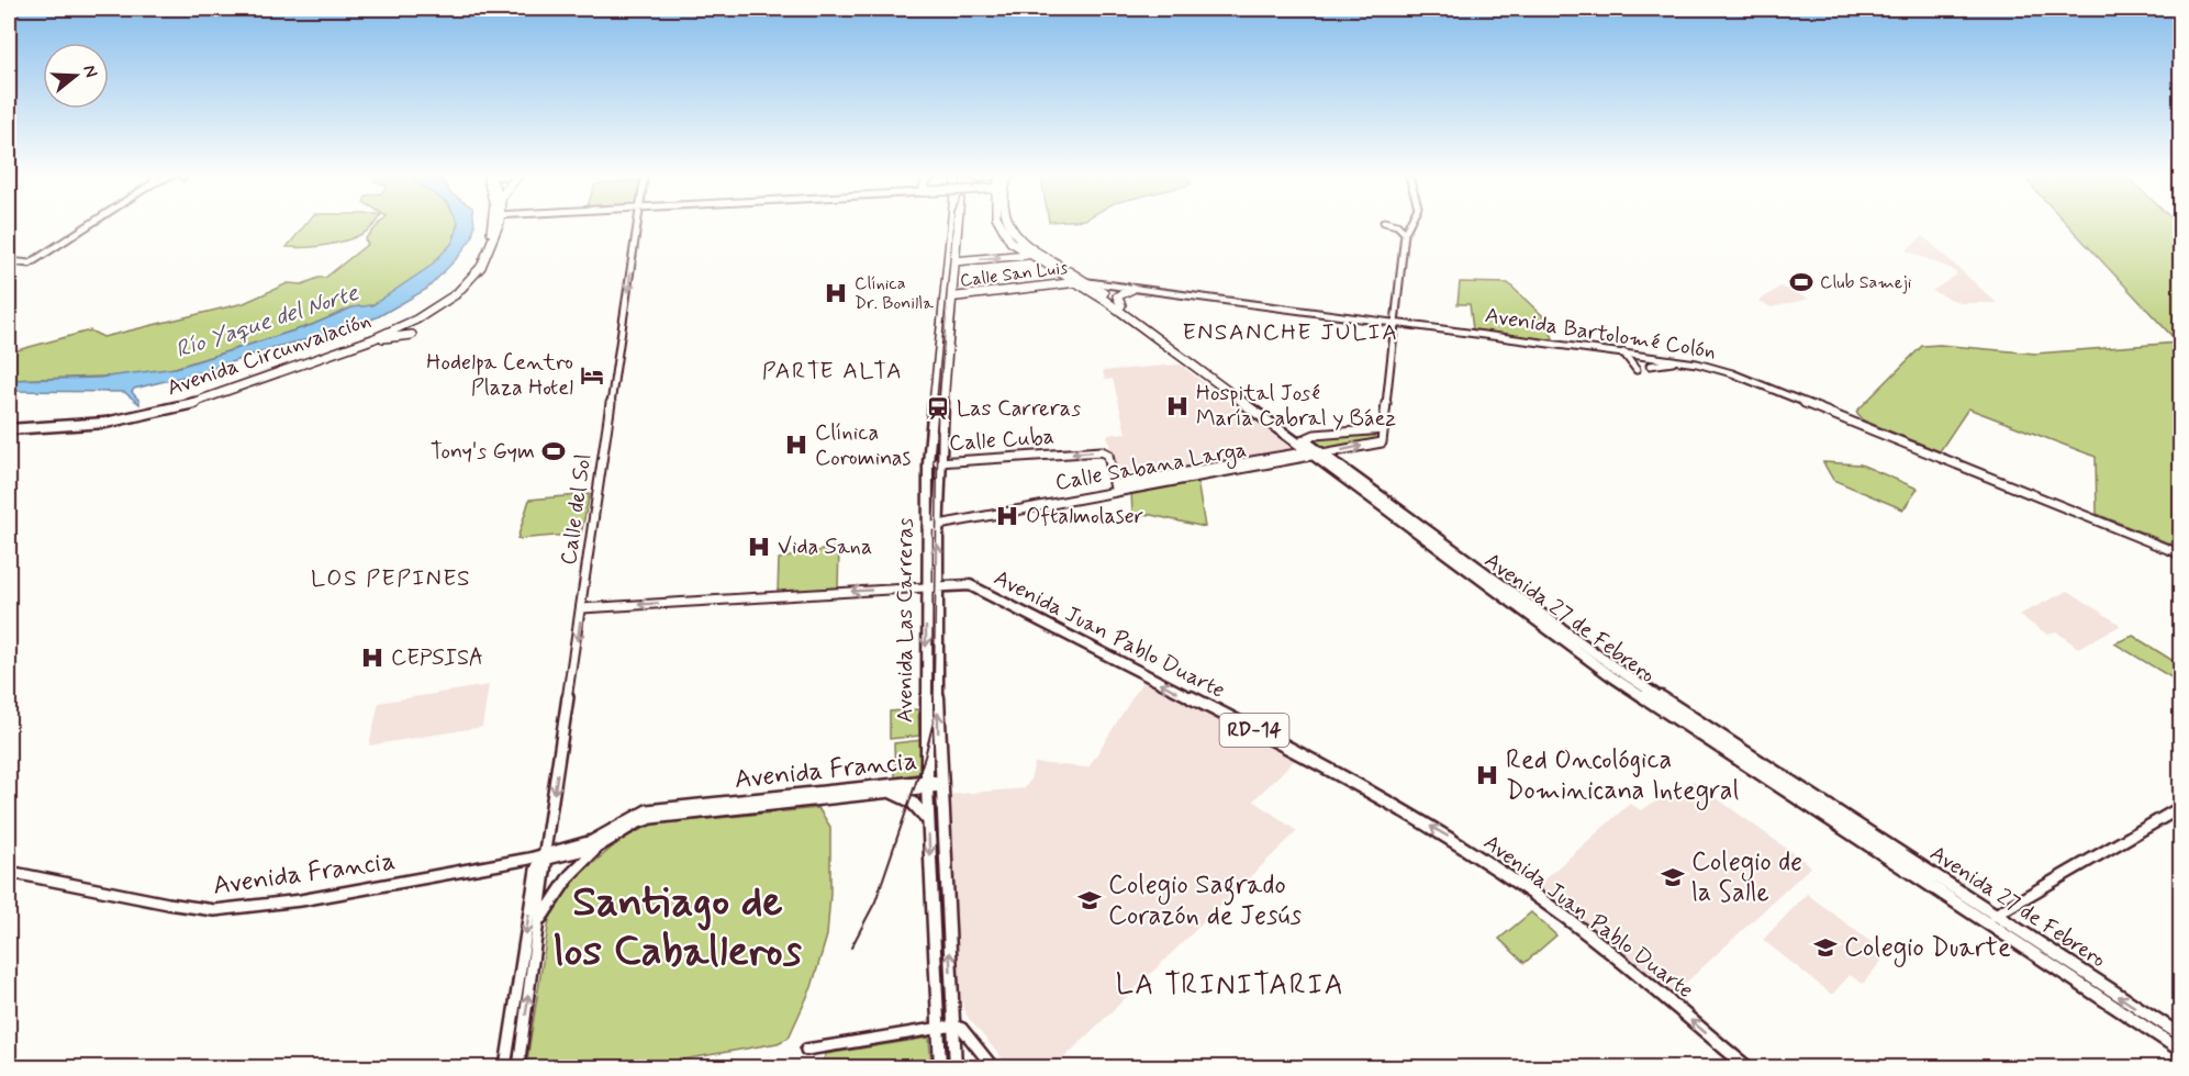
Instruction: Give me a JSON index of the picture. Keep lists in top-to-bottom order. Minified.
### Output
{"streets":{"main road":["Calle San Luis","Avenida Bartolomé Colón","Avenida Circunvalación","Calle Cuba","Calle Sabana Larga","Calle del Sol","Avenida 27 de Febrero","Avenida Las Carreras","Avenida Juan Pablo Duarte","RD-14","Avenida Francia"]},"crossings":[["Calle San Luis","Avenida Bartolomé Colón"],["Calle San Luis","Avenida 27 de Febrero"],["Calle San Luis","Avenida Las Carreras"],["Avenida Bartolomé Colón","Avenida 27 de Febrero"],["Calle Cuba","Calle Sabana Larga"],["Calle Cuba","Avenida Las Carreras"],["Calle Sabana Larga","Avenida 27 de Febrero"],["Calle Sabana Larga","Avenida Las Carreras"],["Calle del Sol","Avenida Juan Pablo Duarte"],["Calle del Sol","Avenida Francia"],["Avenida Las Carreras","Avenida Juan Pablo Duarte"],["Avenida Las Carreras","Avenida Francia"]],"one_way":["Calle Cuba","Avenida Juan Pablo Duarte"],"districts":["ENSANCHE JULIA","PARTE ALTA","LOS PEPINES","Santiago de los Caballeros","LA TRINITARIA"],"water":["Río Yaque del Norte"],"places":{"sports":["Club Sameji","Tony's Gym"],"hospital":["Clínica Dr. Bonilla","Hospital José María Cabral y Báez","Clínica Corominas","Oftalmolaser","Vida Sana","CEPSISA","Red Oncológica Dominicana Integral"],"hotel":["Hodelpa Centro Plaza Hotel"],"station":["Las Carreras"],"school or university":["Colegio de la Salle","Colegio Sagrado Corazón de Jesús","Colegio Duarte"]},"north":"right"}
